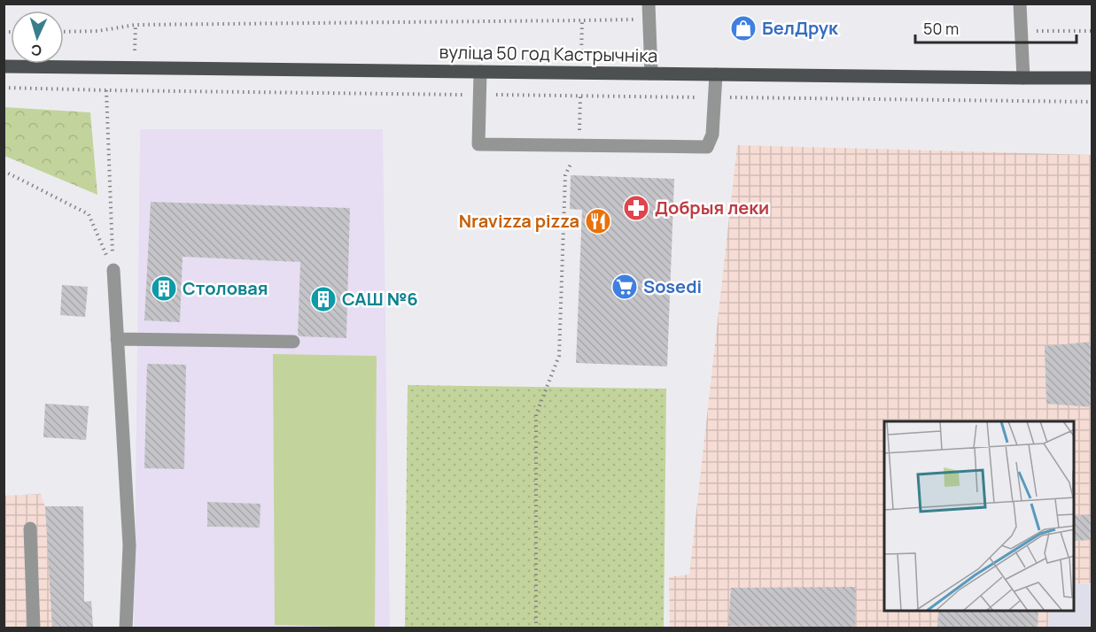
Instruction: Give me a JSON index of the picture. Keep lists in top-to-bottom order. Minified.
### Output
{"streets":{"main road":["вуліца 50 год Кастрычніка"]},"places":{"shop":["БелДрук"],"pharmacy":["Добрыя леки"],"restaurant":["Nravizza pizza"],"supermarket":["Sosedi"],"building":["Столовая","САШ №6"]},"scale_bar":"50 m","north":"bottom"}
